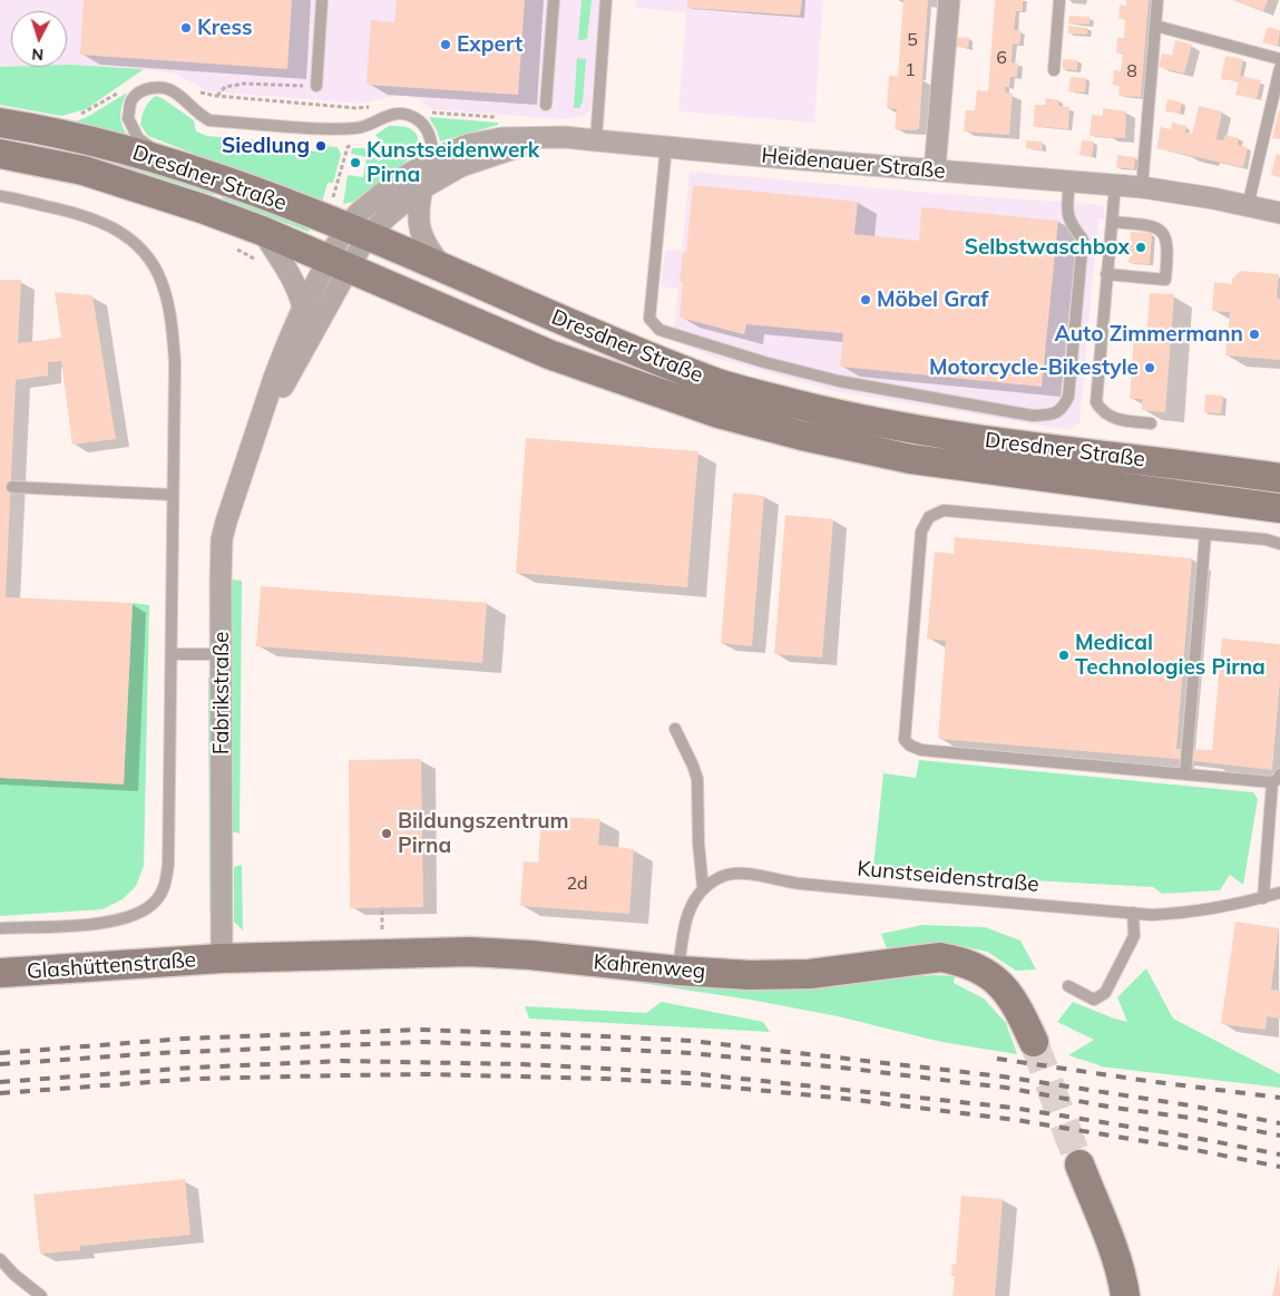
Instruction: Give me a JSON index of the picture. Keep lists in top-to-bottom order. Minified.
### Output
{"streets":{"main road":["Dresdner Straße","Glashüttenstraße","Kahrenweg"],"street":["Heidenauer Straße","Fabrikstraße"],"lane":["Kunstseidenstraße"]},"crossings":[["Heidenauer Straße","Dresdner Straße"],["Dresdner Straße","Fabrikstraße"],["Fabrikstraße","Glashüttenstraße"],["Fabrikstraße","Kahrenweg"],["Kunstseidenstraße","Kahrenweg"],["Glashüttenstraße","Kahrenweg"]],"places":["Kress","Expert","Siedlung","Kunstseidenwerk Pirna","Selbstwaschbox","Möbel Graf","Auto Zimmermann","Motorcycle-Bikestyle","Medical Technologies Pirna","Bildungszentrum Pirna"],"house_numbers":["5","6","1","8","2d"],"north":"bottom"}
